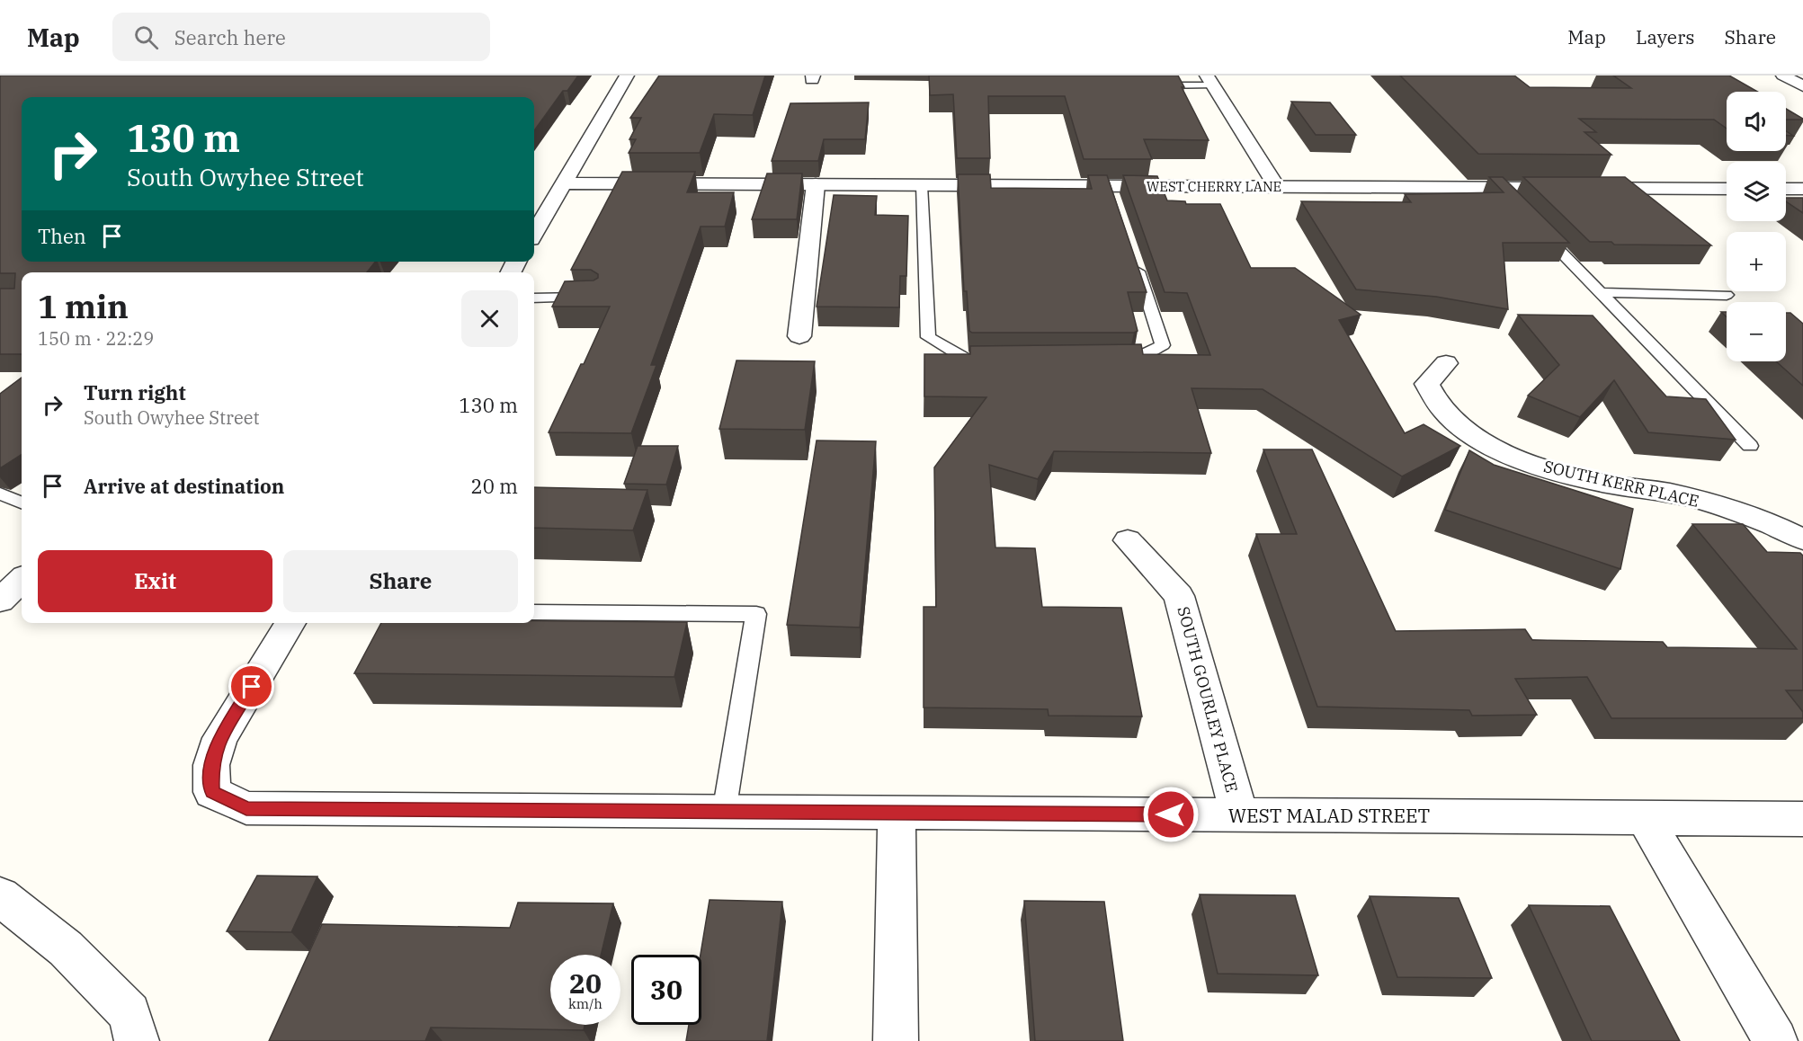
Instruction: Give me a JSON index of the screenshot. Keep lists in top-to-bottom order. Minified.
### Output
{"streets":{"street":["WEST CHERRY LANE","SOUTH KERR PLACE","SOUTH GOURLEY PLACE","WEST MALAD STREET"]},"crossings":[["SOUTH GOURLEY PLACE","WEST MALAD STREET"]],"page":{"header":"Map","search":"Search here","nav":["Map","Layers","Share"],"map_buttons":["+","−"],"turn":["130 m","South Owyhee Street"],"then":"Then","heading":["1 min","150 m · 22:29"],"list":[{"name":"Turn right","note":"South Owyhee Street","value":"130 m"},{"name":"Arrive at destination","value":"20 m"}],"buttons":["Exit","Share"],"speed":"20 km/h","limit":"30"}}
